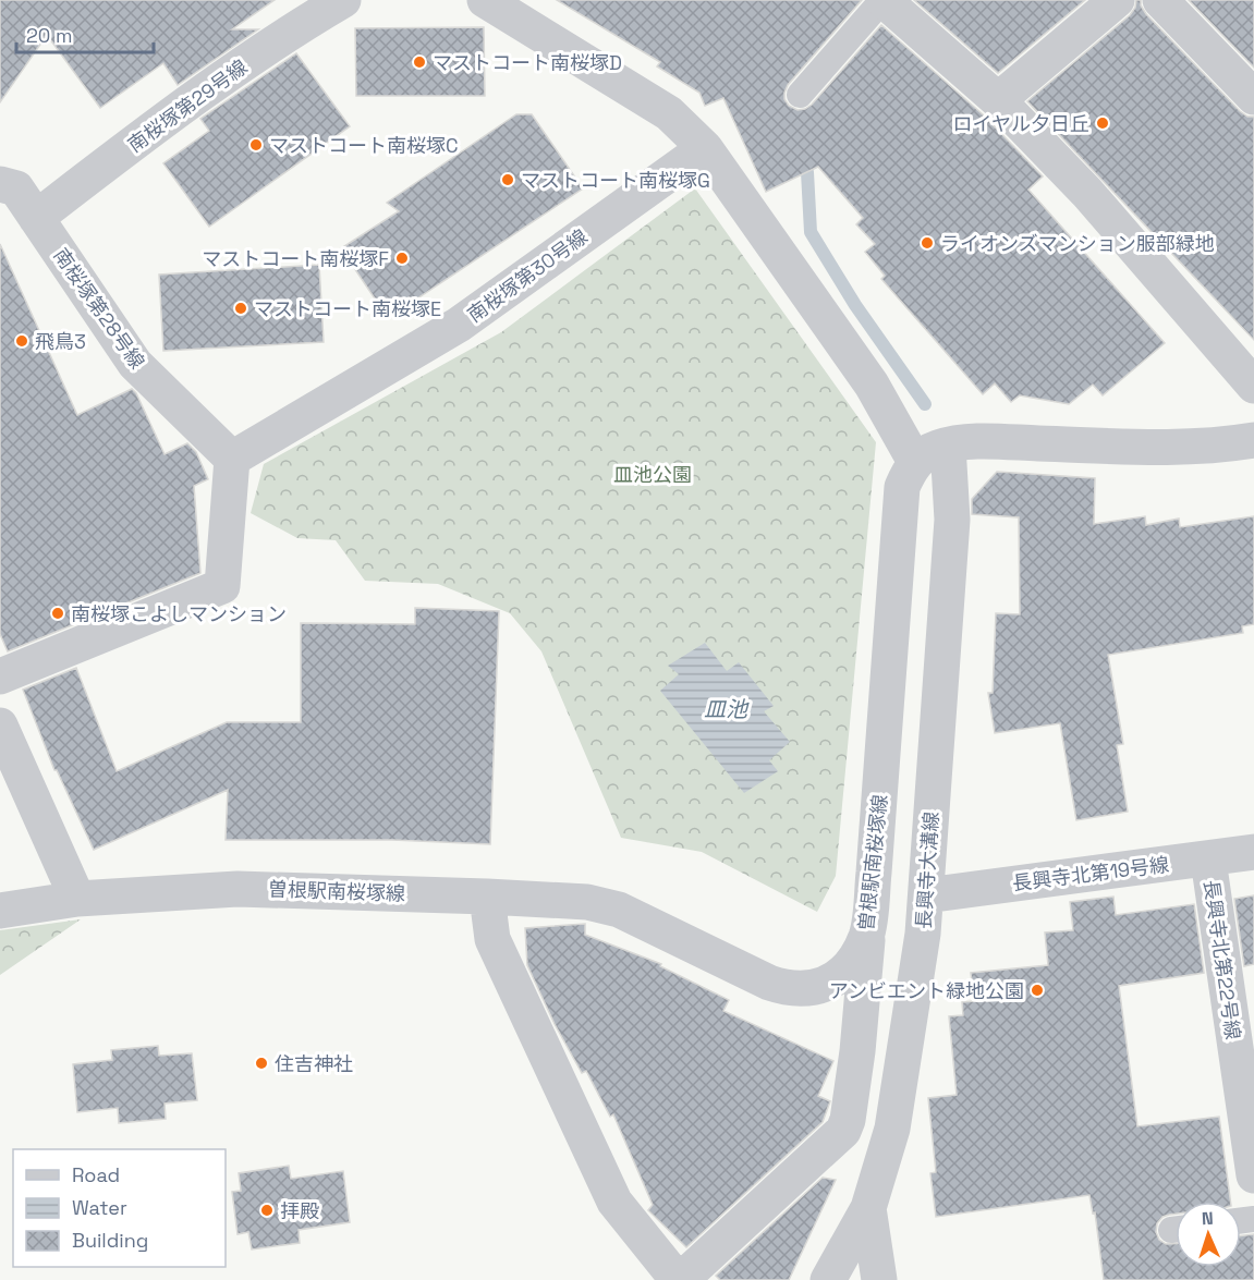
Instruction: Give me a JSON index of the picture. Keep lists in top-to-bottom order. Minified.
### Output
{"streets":{"street":["南桜塚第29号線","南桜塚第30号線","南桜塚第28号線","曽根駅南桜塚線","長興寺大溝線","長興寺北第19号線","長興寺北第22号線"]},"crossings":[["南桜塚第29号線","南桜塚第28号線"],["南桜塚第30号線","南桜塚第28号線"],["長興寺大溝線","長興寺北第19号線"],["長興寺北第19号線","長興寺北第22号線"]],"water":["皿池"],"parks":["皿池公園"],"places":["マストコート南桜塚D","ロイヤル夕日丘","マストコート南桜塚C","マストコート南桜塚G","ライオンズマンション服部緑地","マストコート南桜塚F","マストコート南桜塚E","飛鳥3","南桜塚こよしマンション","アンビエント緑地公園","住吉神社","拝殿"],"legend":["Road","Water","Building"],"scale_bar":"20 m","north":"top"}
